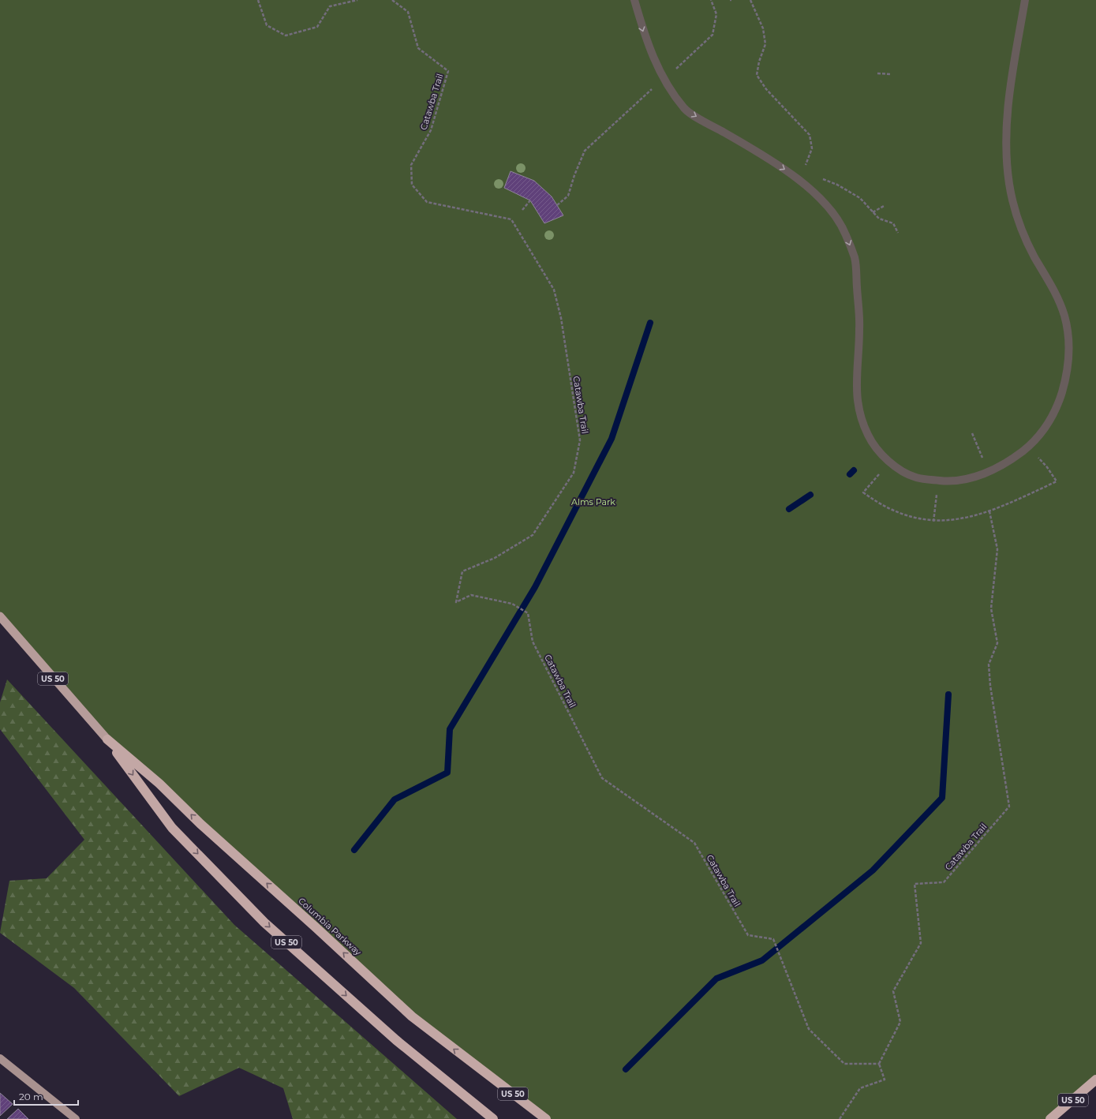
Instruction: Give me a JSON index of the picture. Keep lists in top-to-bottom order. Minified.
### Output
{"streets":{"highway":["US 50","Columbia Parkway"],"path":["Catawba Trail"]},"parks":["Alms Park"],"scale_bar":"20 m"}
